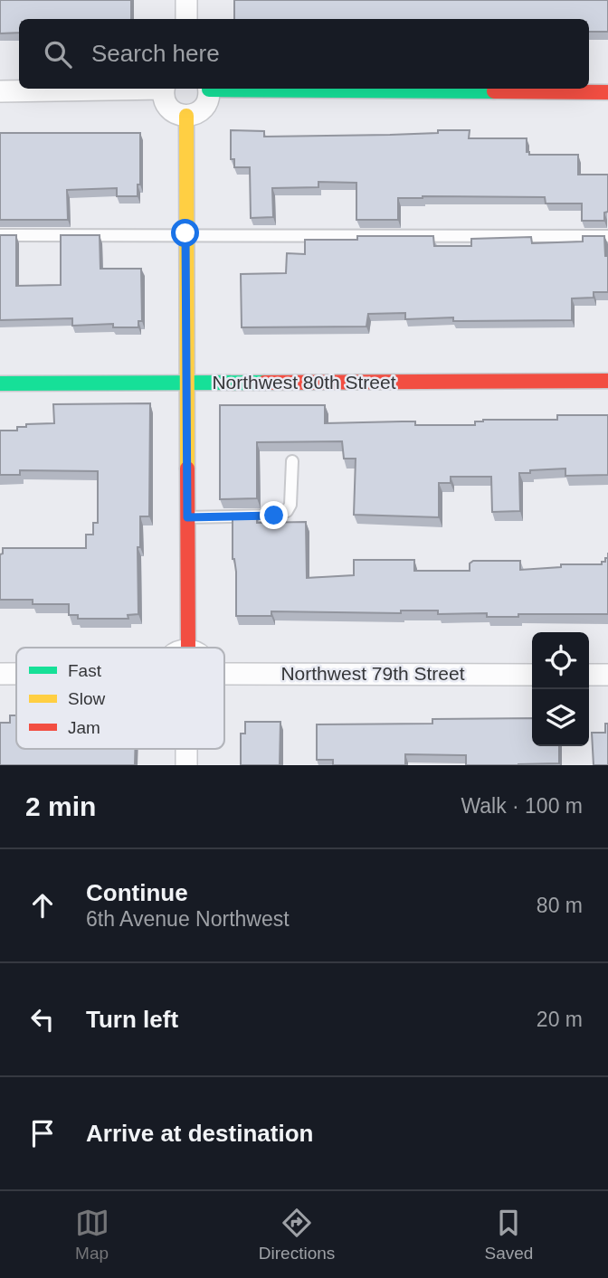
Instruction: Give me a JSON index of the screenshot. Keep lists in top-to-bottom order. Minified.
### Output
{"streets":{"street":["Northwest 80th Street","Northwest 79th Street"]},"legend":["Fast","Slow","Jam"],"page":{"search":"Search here","heading":["2 min","Walk · 100 m"],"list":[["Continue","6th Avenue Northwest","80 m"],["Turn left","20 m"],"Arrive at destination"],"nav":["Map","Directions","Saved"]}}
